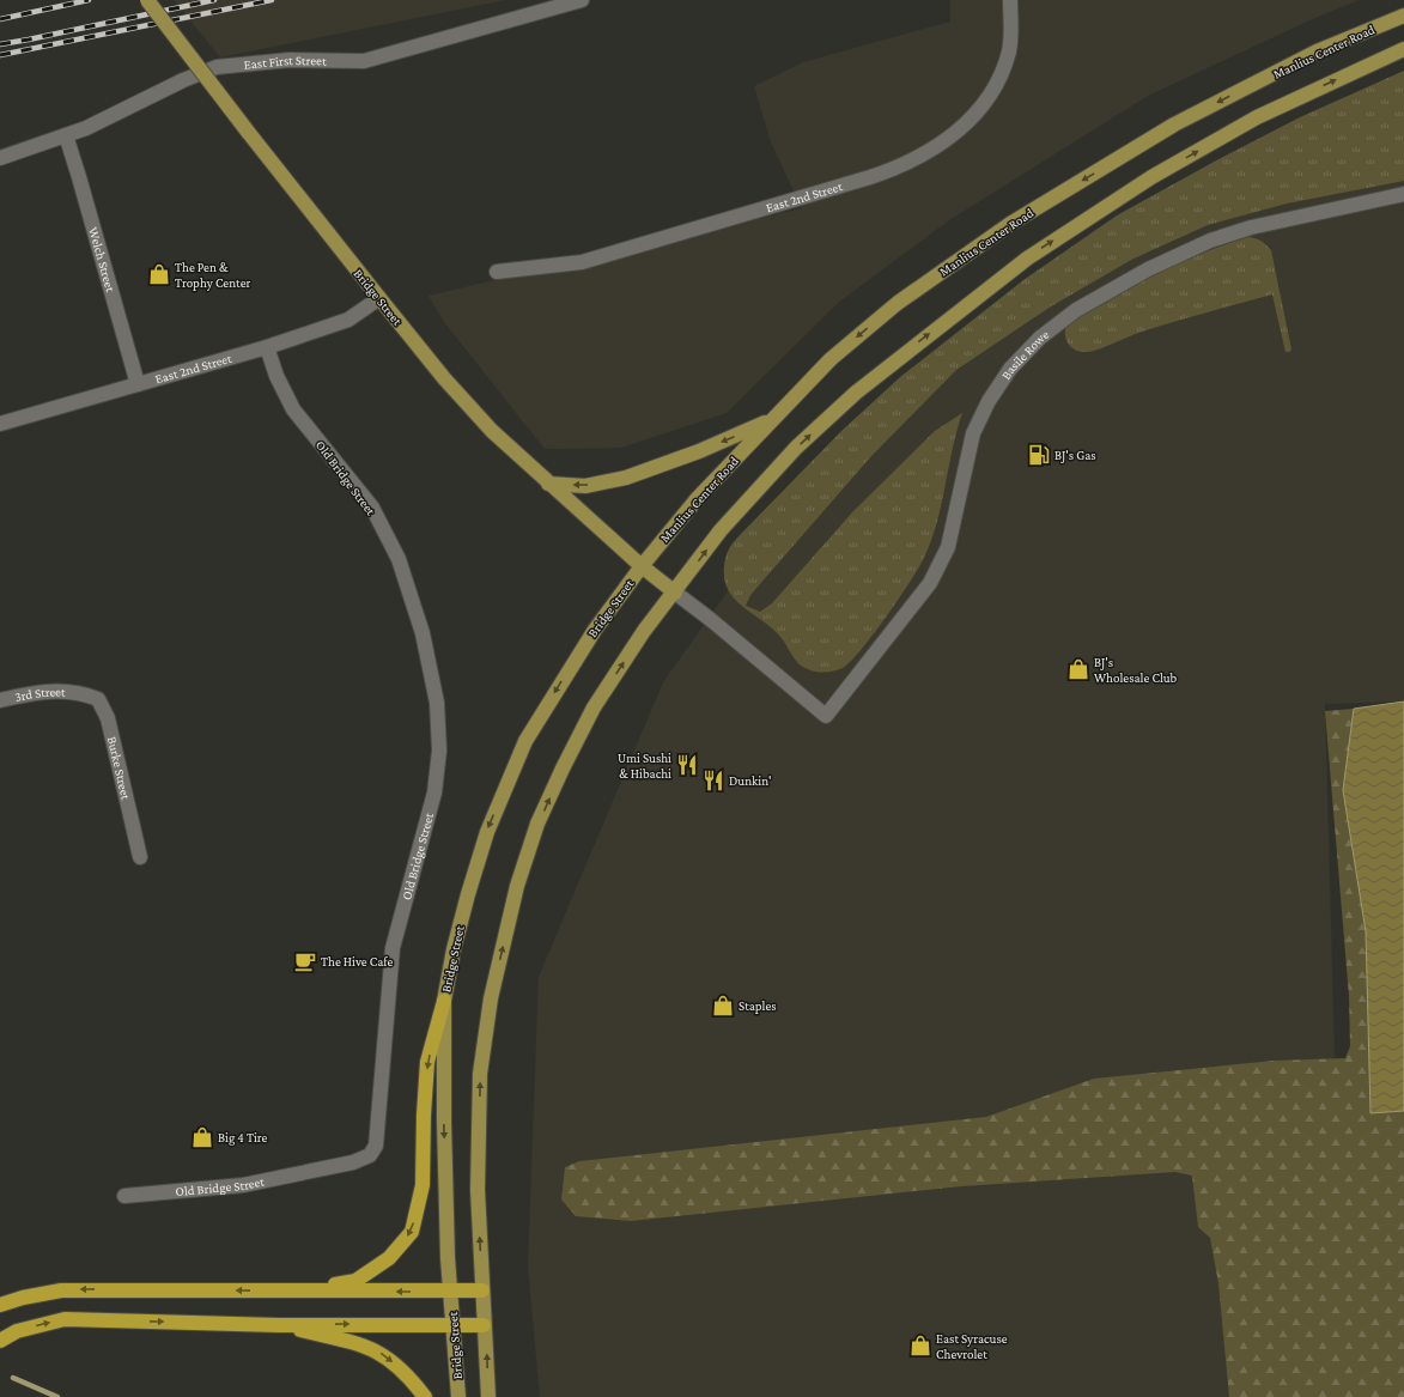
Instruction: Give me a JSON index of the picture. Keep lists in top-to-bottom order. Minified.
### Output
{"streets":{"main road":["Manlius Center Road","Bridge Street"],"street":["East First Street","East 2nd Street","Welch Street","Basile Rowe","Old Bridge Street","3rd Street","Burke Street"]},"crossings":[["Manlius Center Road","Bridge Street"],["East First Street","Welch Street"],["East 2nd Street","Welch Street"],["East 2nd Street","Bridge Street"],["East 2nd Street","Old Bridge Street"],["Bridge Street","Basile Rowe"],["3rd Street","Burke Street"]],"places":{"shop":["The Pen & Trophy Center","BJ's Wholesale Club","Staples","Big 4 Tire","East Syracuse Chevrolet"],"fuel station":["BJ's Gas"],"restaurant":["Umi Sushi & Hibachi","Dunkin'"],"cafe":["The Hive Cafe"]}}
